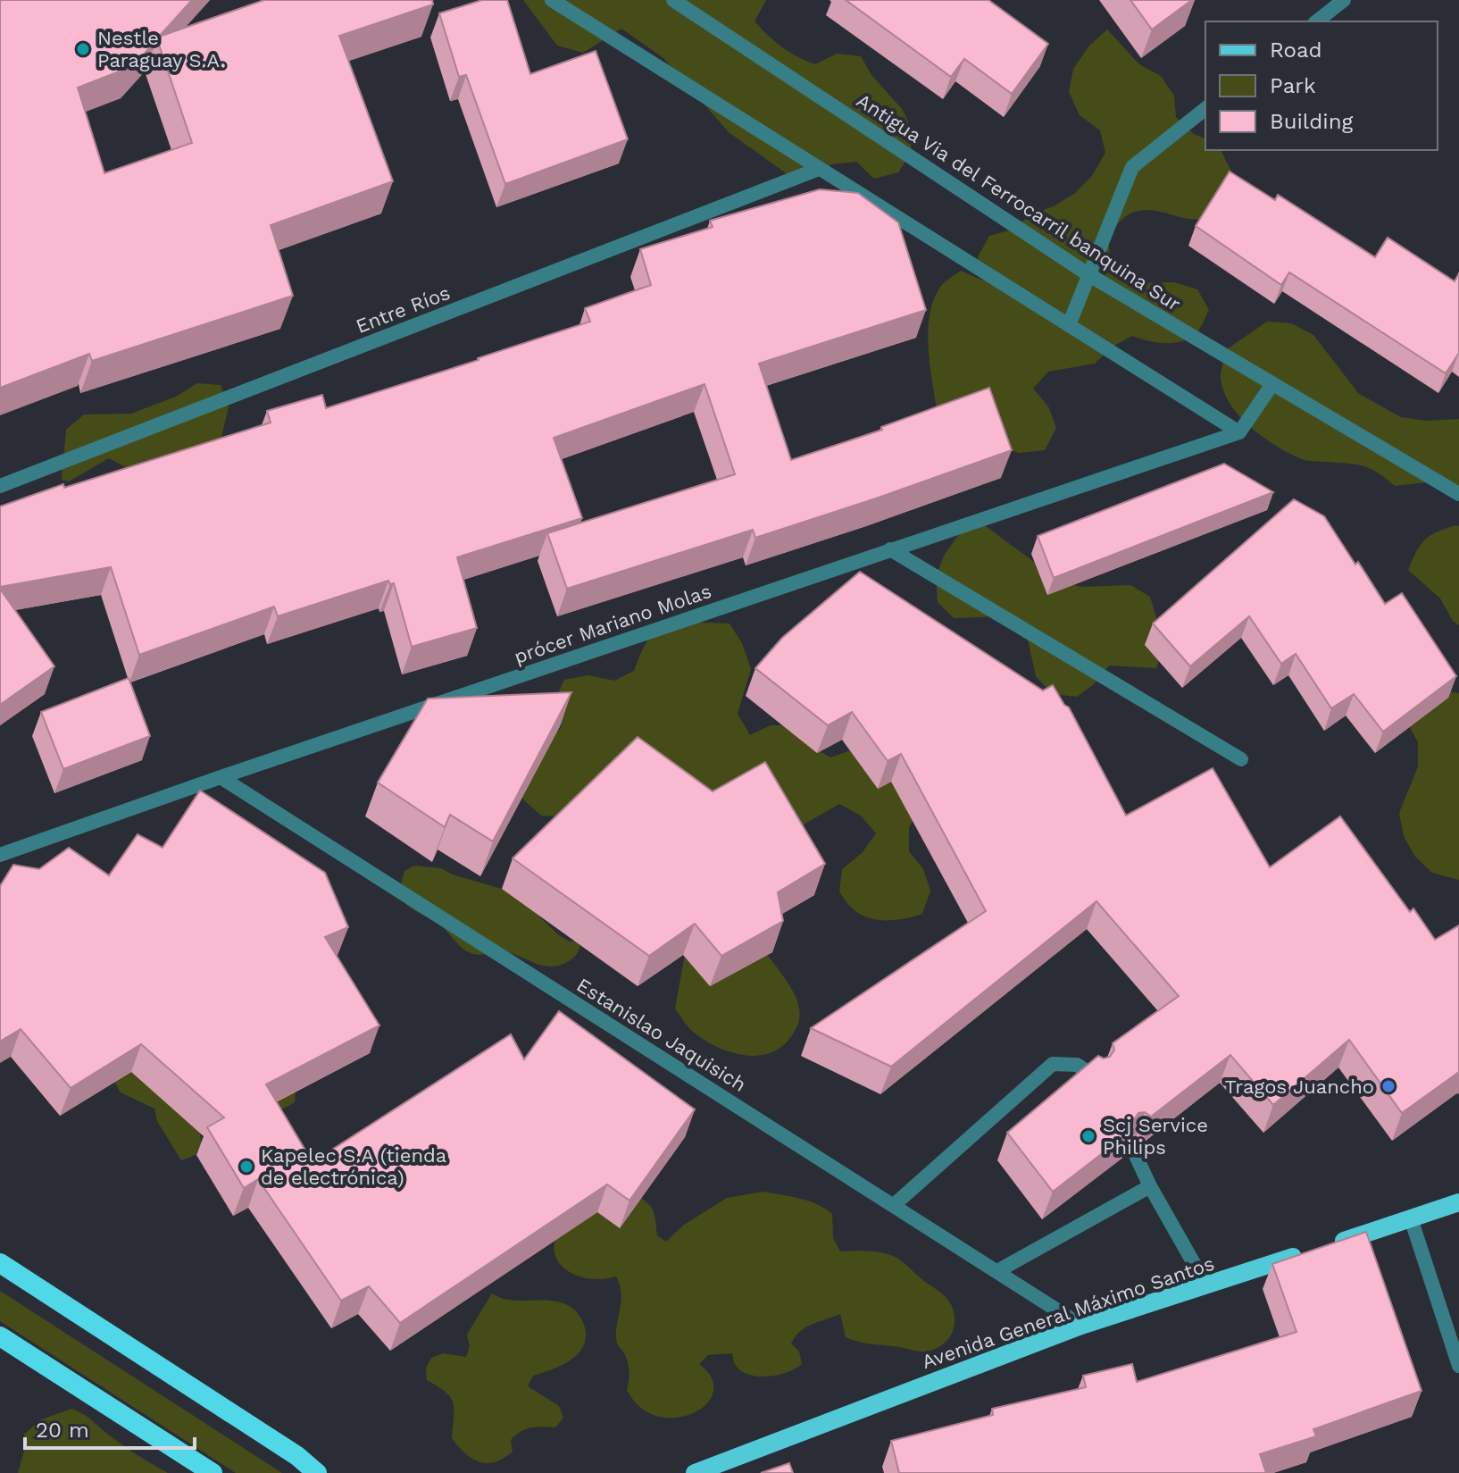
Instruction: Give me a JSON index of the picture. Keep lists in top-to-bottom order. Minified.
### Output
{"streets":{"main road":["Avenida General Máximo Santos"],"street":["Antigua Via del Ferrocarril banquina Sur","Entre Ríos","prócer Mariano Molas","Estanislao Jaquisich"]},"crossings":[["prócer Mariano Molas","Estanislao Jaquisich"],["Estanislao Jaquisich","Avenida General Máximo Santos"]],"places":["Nestle Paraguay S.A.","Tragos Juancho","Scj Service Philips","Kapelec S.A (tienda de electrónica)"],"legend":["Road","Park","Building"],"scale_bar":"20 m"}
